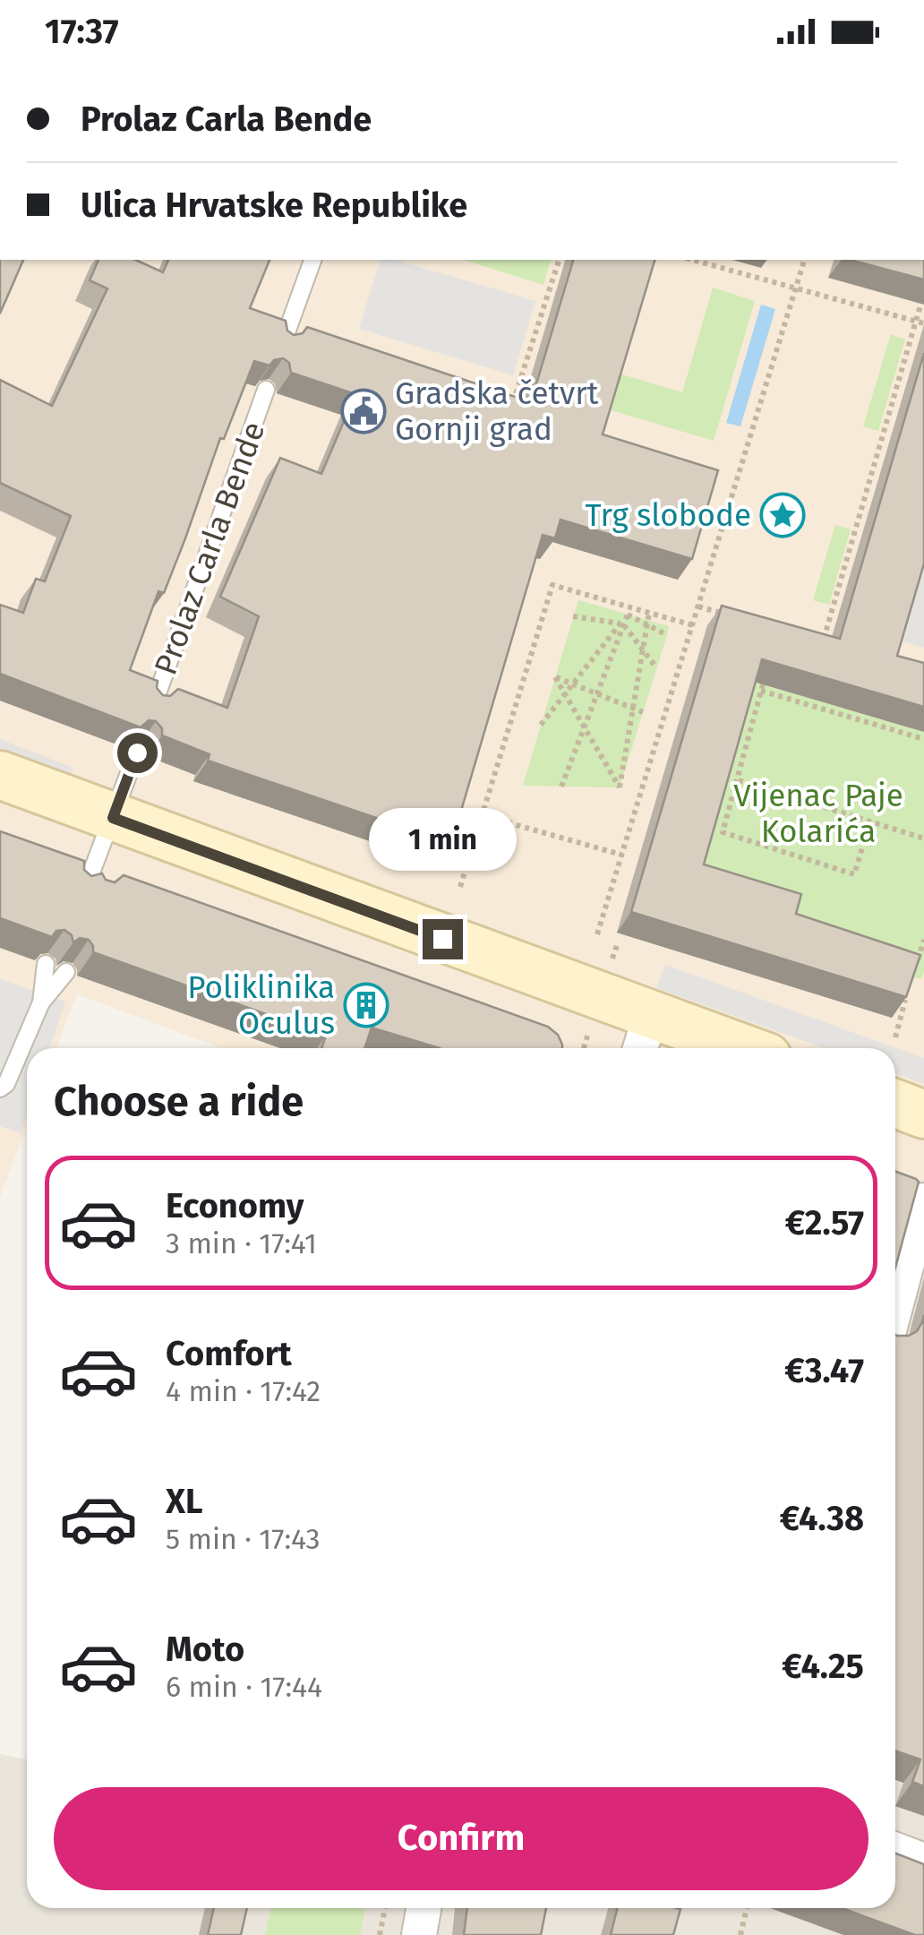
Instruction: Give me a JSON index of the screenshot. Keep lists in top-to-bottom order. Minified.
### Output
{"streets":{"lane":["Prolaz Carla Bende"]},"parks":["Vijenac Paje Kolarića"],"places":{"public building":["Gradska četvrt Gornji grad"],"place":["Trg slobode"],"building":["Poliklinika Oculus"]},"page":{"status":"17:37","banner":["Prolaz Carla Bende","Ulica Hrvatske Republike"],"bubble":"1 min","heading":"Choose a ride","list":[{"name":"Economy","note":"3 min · 17:41","value":"€2.57"},{"name":"Comfort","note":"4 min · 17:42","value":"€3.47"},{"name":"XL","note":"5 min · 17:43","value":"€4.38"},{"name":"Moto","note":"6 min · 17:44","value":"€4.25"}],"buttons":"Confirm"}}
